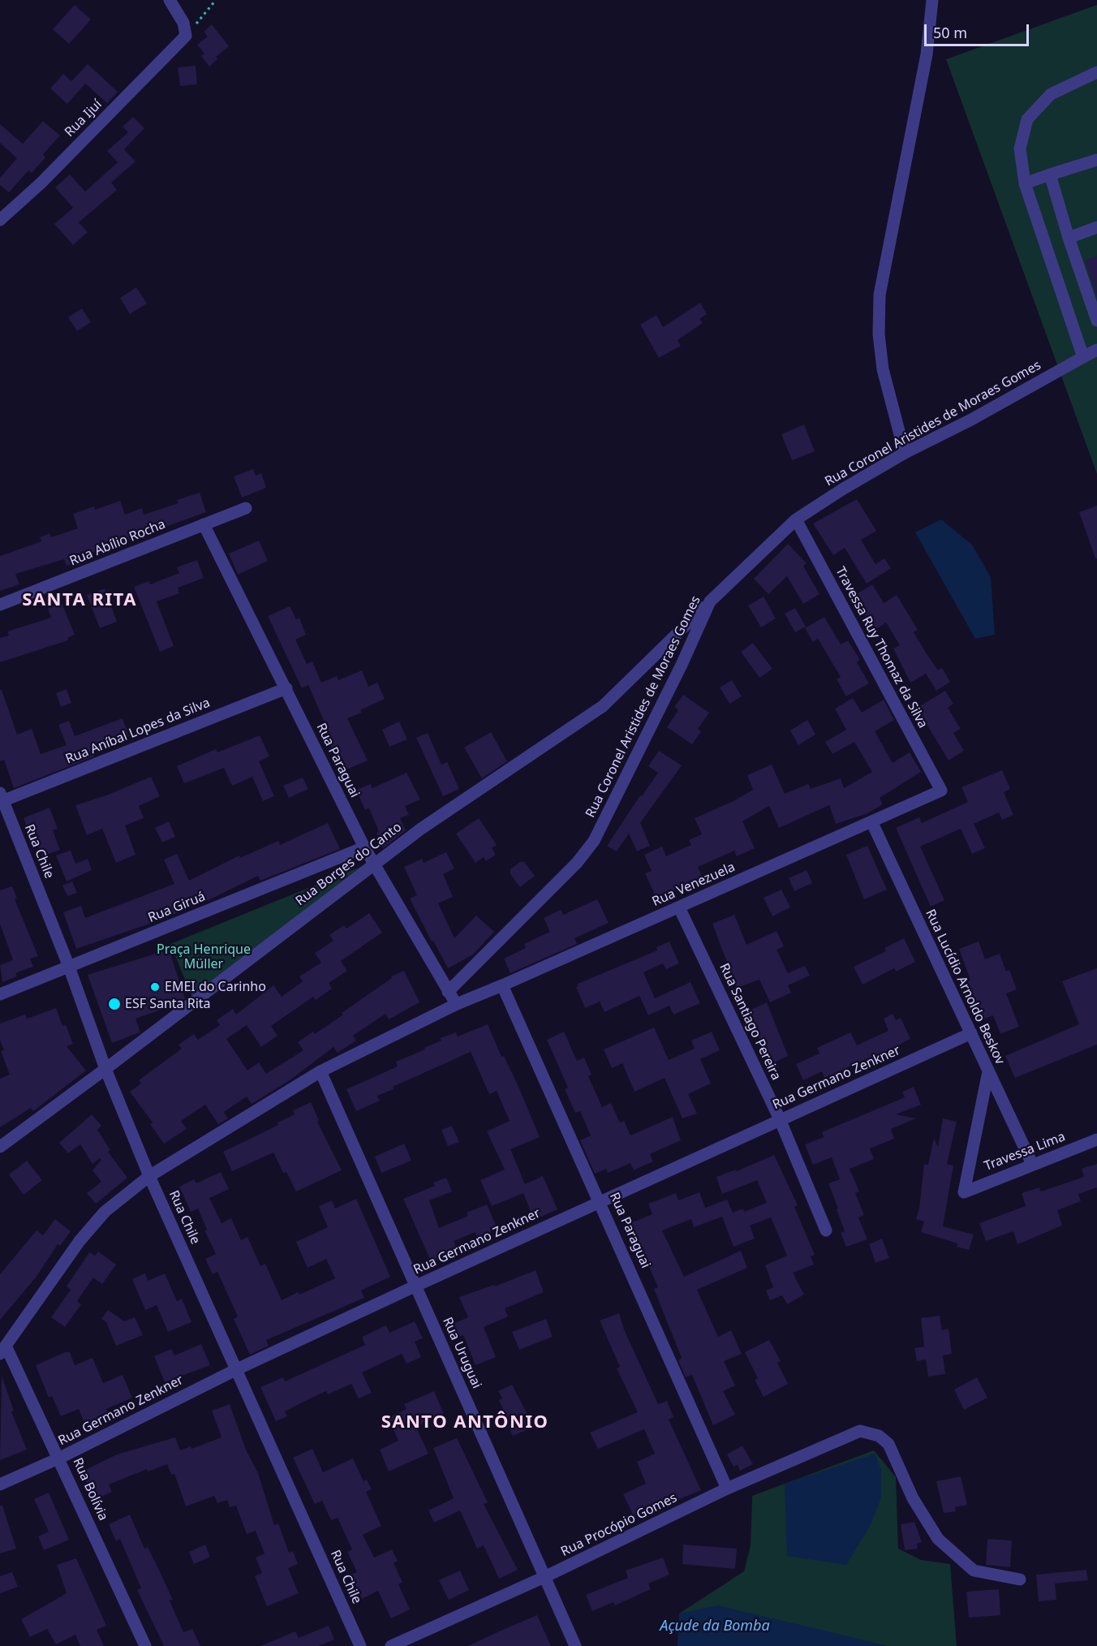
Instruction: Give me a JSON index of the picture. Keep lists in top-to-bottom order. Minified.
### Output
{"streets":{"street":["Rua Ijuí","Rua Coronel Aristides de Moraes Gomes","Rua Abílio Rocha","Travessa Ruy Thomaz da Silva","Rua Aníbal Lopes da Silva","Rua Paraguai","Rua Chile","Rua Borges do Canto","Rua Venezuela","Rua Giruá","Rua Lucídio Arnoldo Beskov","Rua Santiago Pereira","Rua Germano Zenkner","Travessa Lima","Rua Uruguai","Rua Bolívia","Rua Procópio Gomes"]},"crossings":[["Rua Coronel Aristides de Moraes Gomes","Travessa Ruy Thomaz da Silva"],["Rua Coronel Aristides de Moraes Gomes","Rua Paraguai"],["Rua Coronel Aristides de Moraes Gomes","Rua Borges do Canto"],["Rua Abílio Rocha","Rua Paraguai"],["Travessa Ruy Thomaz da Silva","Rua Venezuela"],["Rua Aníbal Lopes da Silva","Rua Paraguai"],["Rua Aníbal Lopes da Silva","Rua Chile"],["Rua Paraguai","Rua Borges do Canto"],["Rua Paraguai","Rua Venezuela"],["Rua Paraguai","Rua Giruá"],["Rua Paraguai","Rua Germano Zenkner"],["Rua Paraguai","Rua Procópio Gomes"],["Rua Chile","Rua Borges do Canto"],["Rua Chile","Rua Giruá"],["Rua Chile","Rua Germano Zenkner"],["Rua Venezuela","Rua Lucídio Arnoldo Beskov"],["Rua Venezuela","Rua Santiago Pereira"],["Rua Lucídio Arnoldo Beskov","Rua Germano Zenkner"],["Rua Lucídio Arnoldo Beskov","Travessa Lima"],["Rua Santiago Pereira","Rua Germano Zenkner"],["Rua Germano Zenkner","Rua Uruguai"],["Rua Germano Zenkner","Rua Bolívia"],["Rua Uruguai","Rua Procópio Gomes"]],"districts":["SANTA RITA","SANTO ANTÔNIO"],"water":["Açude da Bomba"],"parks":["Praça Henrique Müller"],"places":["EMEI do Carinho","ESF Santa Rita"],"scale_bar":"50 m"}
